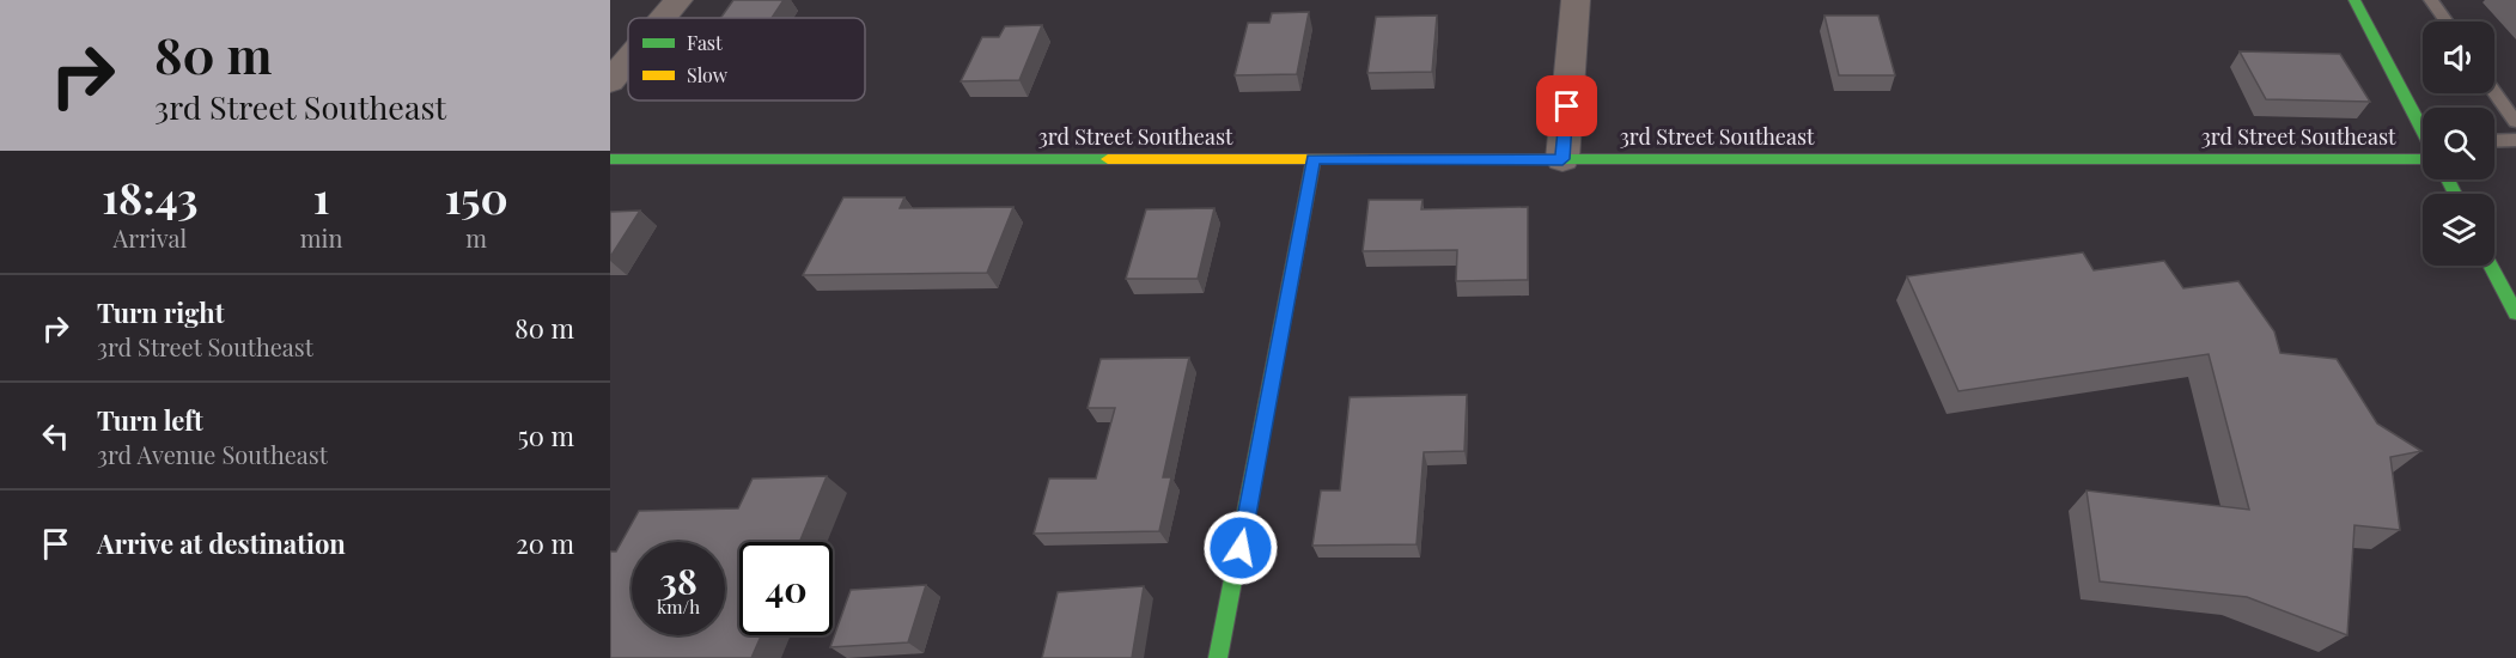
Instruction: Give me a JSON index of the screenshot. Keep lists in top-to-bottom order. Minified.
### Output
{"streets":{"street":["3rd Street Southeast"]},"legend":["Fast","Slow"],"page":{"turn":["80 m","3rd Street Southeast"],"eta":["18:43","Arrival","1","min","150","m"],"list":[{"name":"Turn right","note":"3rd Street Southeast","value":"80 m"},{"name":"Turn left","note":"3rd Avenue Southeast","value":"50 m"},{"name":"Arrive at destination","value":"20 m"}],"speed":"38 km/h","limit":"40"}}
